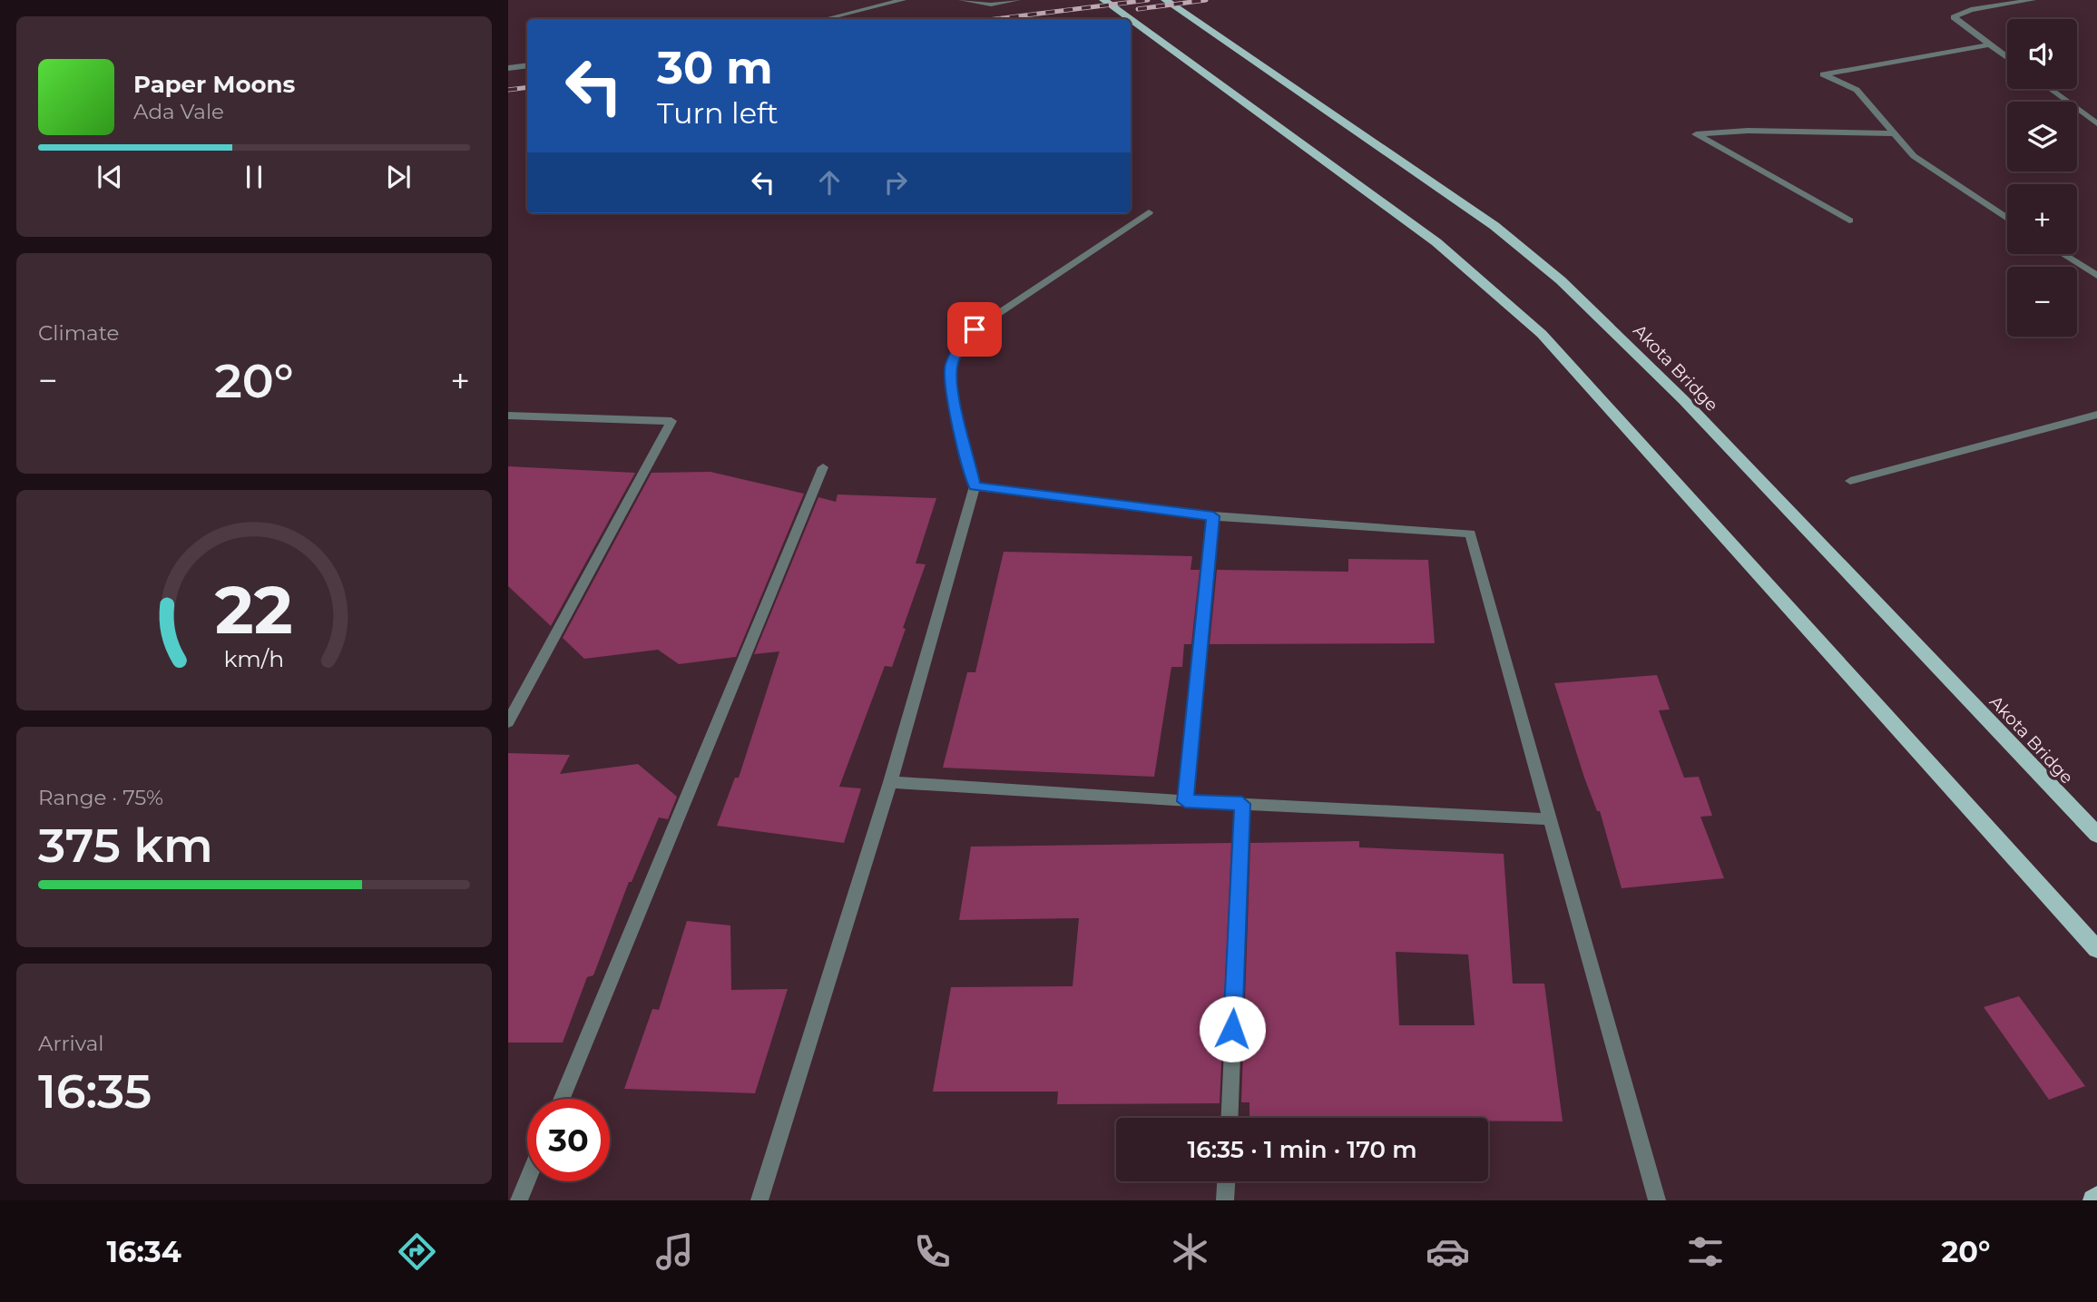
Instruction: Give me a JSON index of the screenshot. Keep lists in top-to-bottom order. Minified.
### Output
{"streets":{"main road":["Akota Bridge"]},"page":{"map_buttons":["+","−"],"turn":["30 m","Turn left"],"song":["Paper Moons","Ada Vale"],"tile":["Climate",["Range · 75%","375 km"],["Arrival","16:35"]],"heat":["−","20°","+"],"limit":"30","trip":"16:35 · 1 min · 170 m","tabs":["16:34","20°"],"gauge":["22","km/h"]}}
